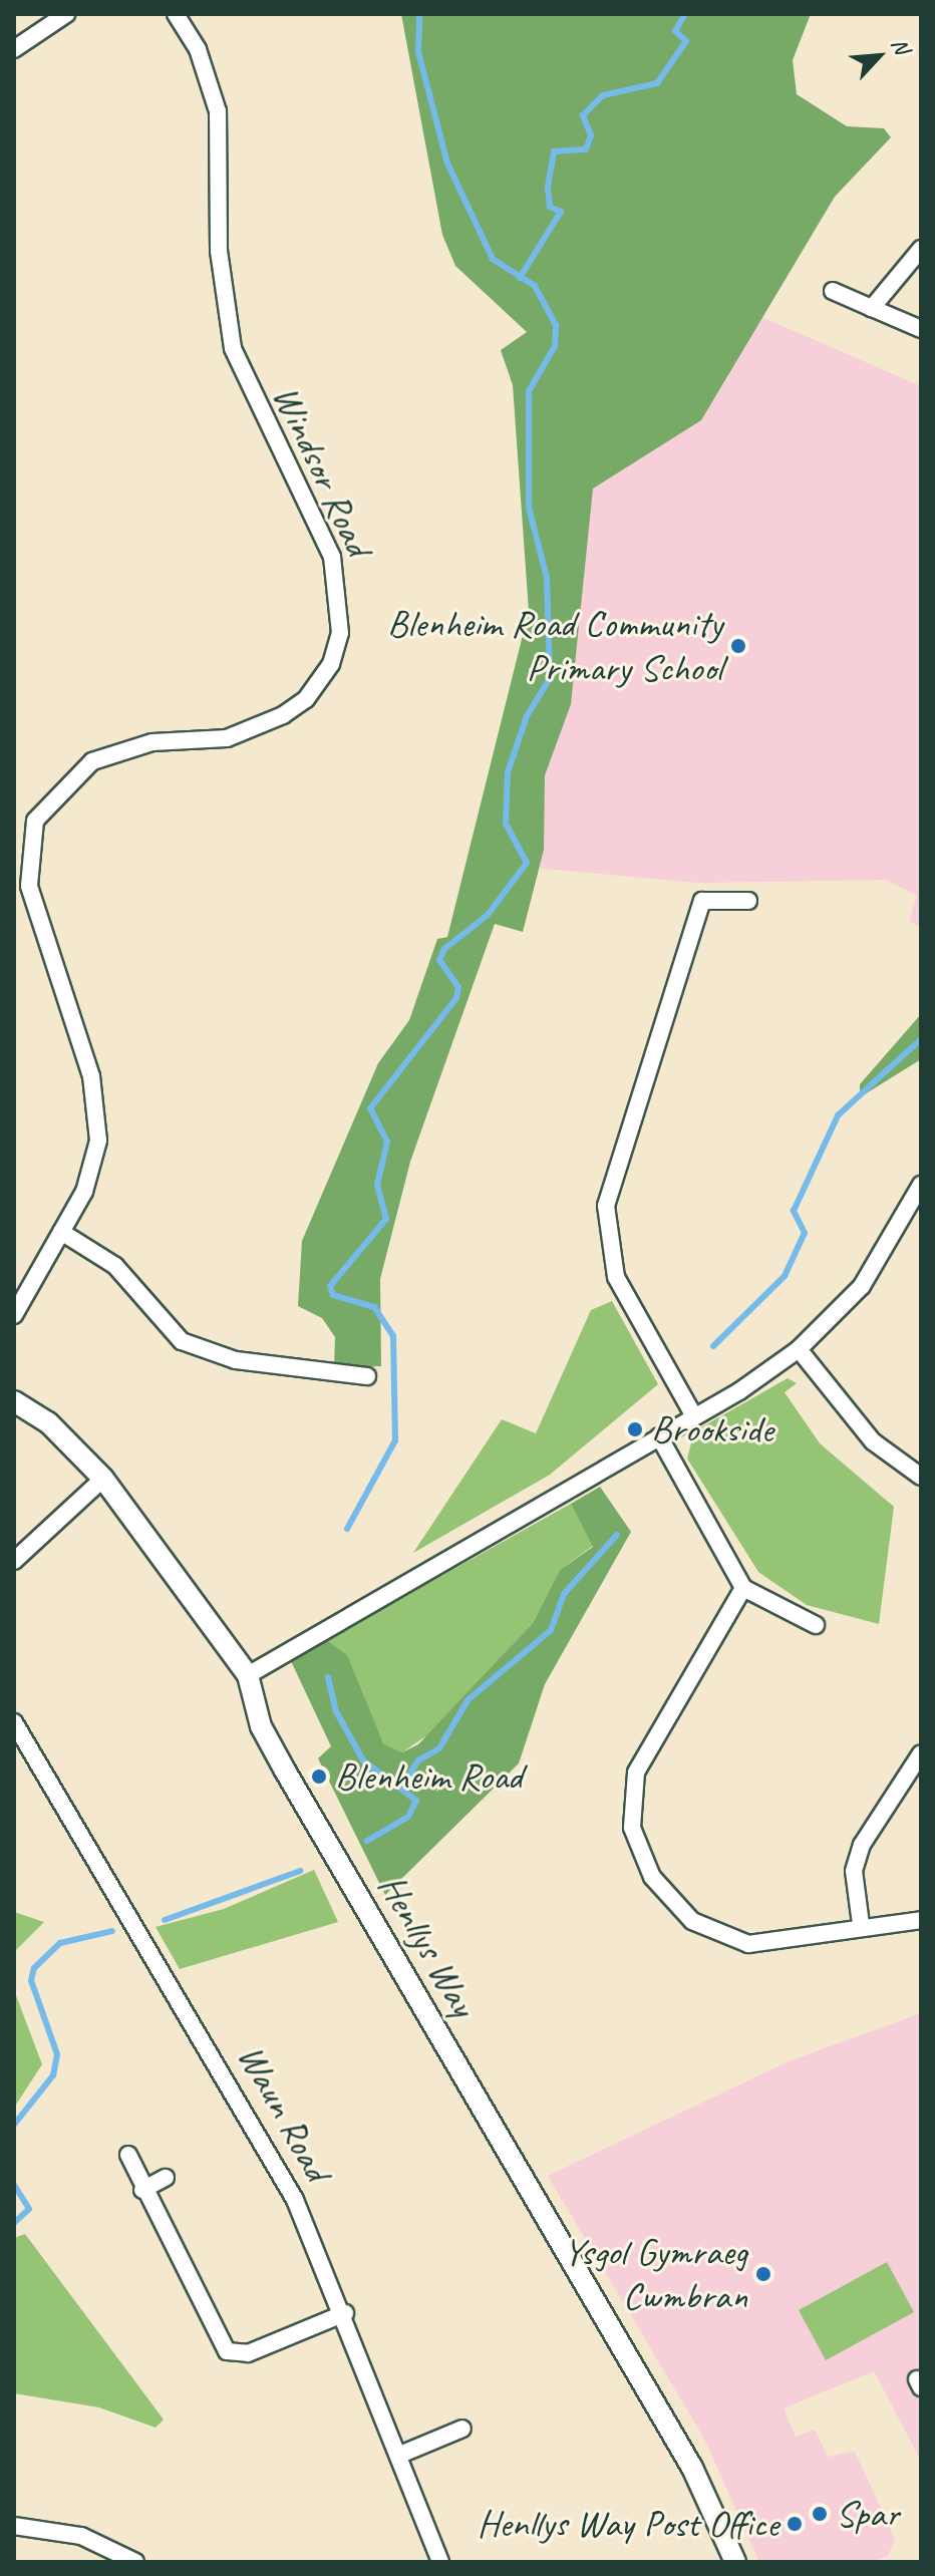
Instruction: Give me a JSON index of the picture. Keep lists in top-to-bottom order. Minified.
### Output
{"streets":{"street":["Windsor Road","Henllys Way","Waun Road"]},"places":["Blenheim Road Community Primary School","Brookside","Blenheim Road","Ysgol Gymraeg Cwmbran","Spar","Henllys Way Post Office"],"north":"top right"}
